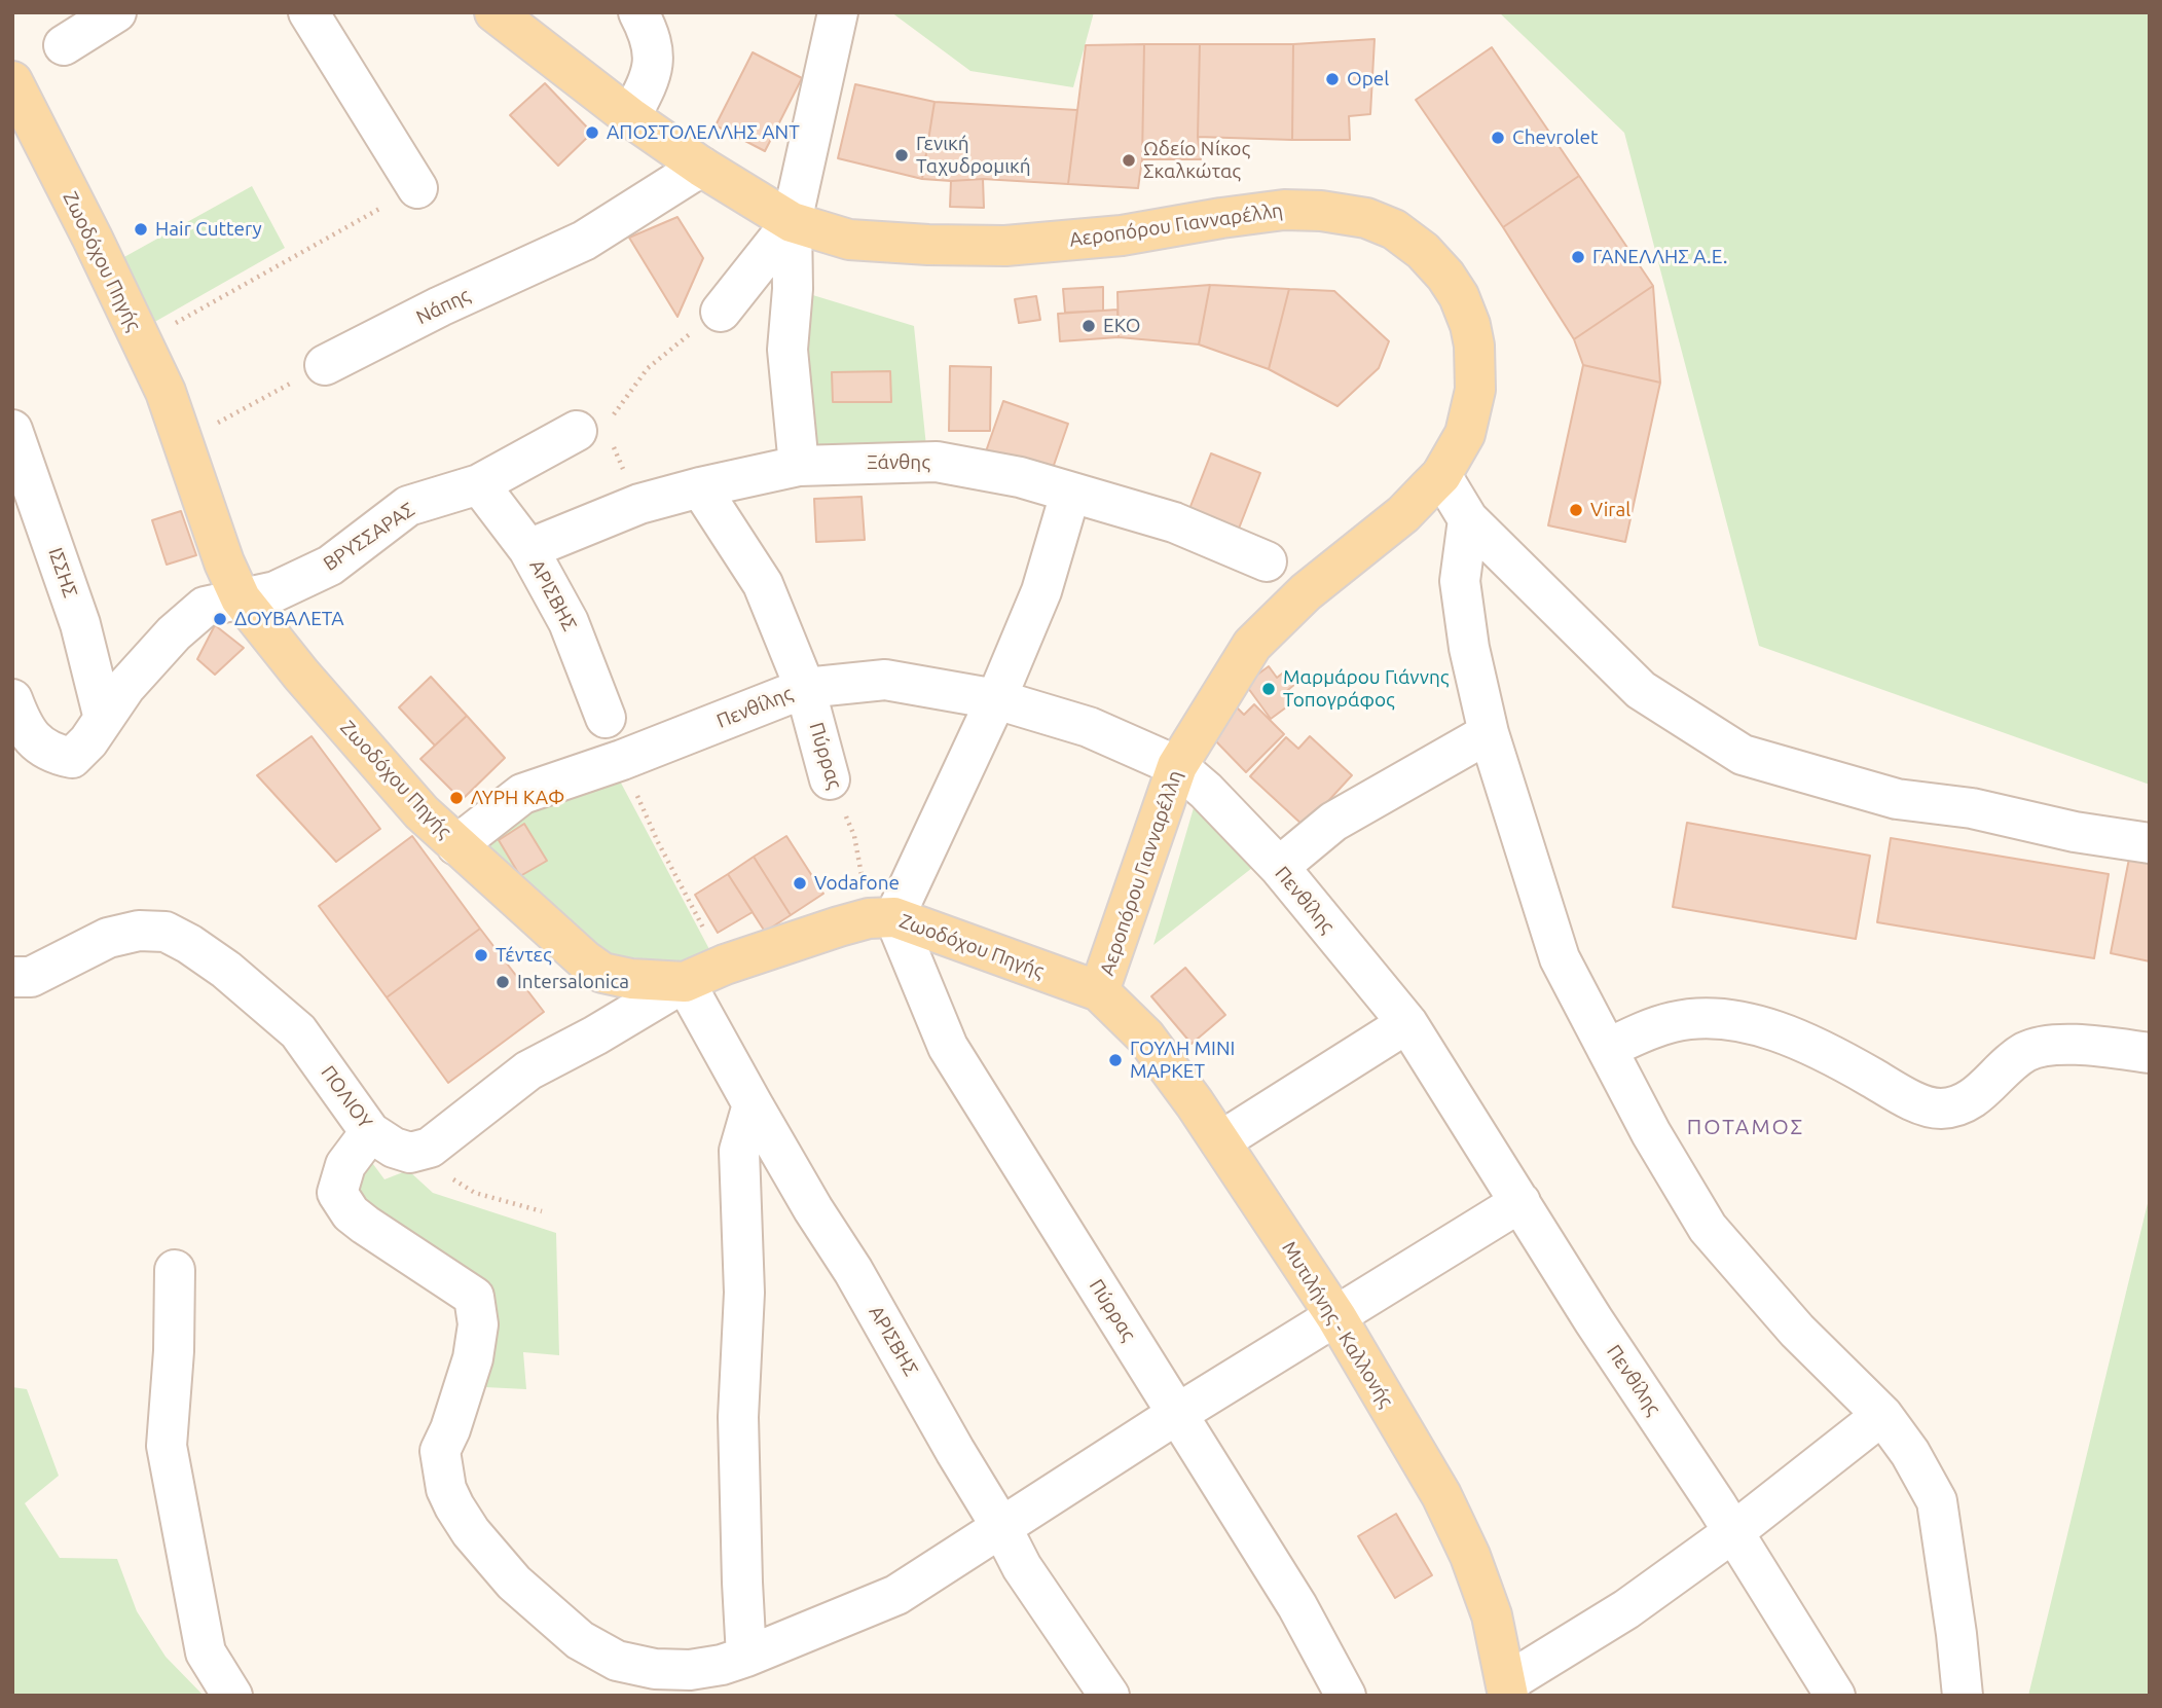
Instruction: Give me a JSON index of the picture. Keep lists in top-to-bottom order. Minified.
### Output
{"streets":{"main road":["Αεροπόρου Γιανναρέλλη","Ζωοδόχου Πηγής","Μυτιλήνης - Καλλονής"],"street":["Νάπης","Ξάνθης","ΒΡΥΣΣΑΡΑΣ","ΙΣΣΗΣ","ΑΡΙΣΒΗΣ","Πενθίλης","Πύρρας","ΠΟΛΙΟΥ"]},"crossings":[["Αεροπόρου Γιανναρέλλη","Ζωοδόχου Πηγής"],["Αεροπόρου Γιανναρέλλη","Νάπης"],["Αεροπόρου Γιανναρέλλη","Πενθίλης"],["Αεροπόρου Γιανναρέλλη","Μυτιλήνης - Καλλονής"],["Ζωοδόχου Πηγής","ΒΡΥΣΣΑΡΑΣ"],["Ζωοδόχου Πηγής","ΑΡΙΣΒΗΣ"],["Ζωοδόχου Πηγής","Πενθίλης"],["Ζωοδόχου Πηγής","Πύρρας"],["Ζωοδόχου Πηγής","Μυτιλήνης - Καλλονής"],["Ξάνθης","ΑΡΙΣΒΗΣ"],["Ξάνθης","Πύρρας"],["ΒΡΥΣΣΑΡΑΣ","ΙΣΣΗΣ"],["ΒΡΥΣΣΑΡΑΣ","ΑΡΙΣΒΗΣ"],["Πενθίλης","Πύρρας"]],"districts":["ΠΟΤΑΜΟΣ"],"places":["Opel","ΑΠΟΣΤΟΛΕΛΛΗΣ ΑΝΤ","Chevrolet","Γενική Ταχυδρομική","Ωδείο Νίκος Σκαλκώτας","Hair Cuttery","ΓΑΝΕΛΛΗΣ Α.Ε.","EKO","Viral","ΔΟΥΒΑΛΕΤΑ","Μαρμάρου Γιάννης Τοπογράφος","ΛΥΡΗ ΚΑΦ","Vodafone","Τέντες","Intersalonica","ΓΟΥΛΗ ΜΙΝΙ ΜΑΡΚΕΤ"]}
